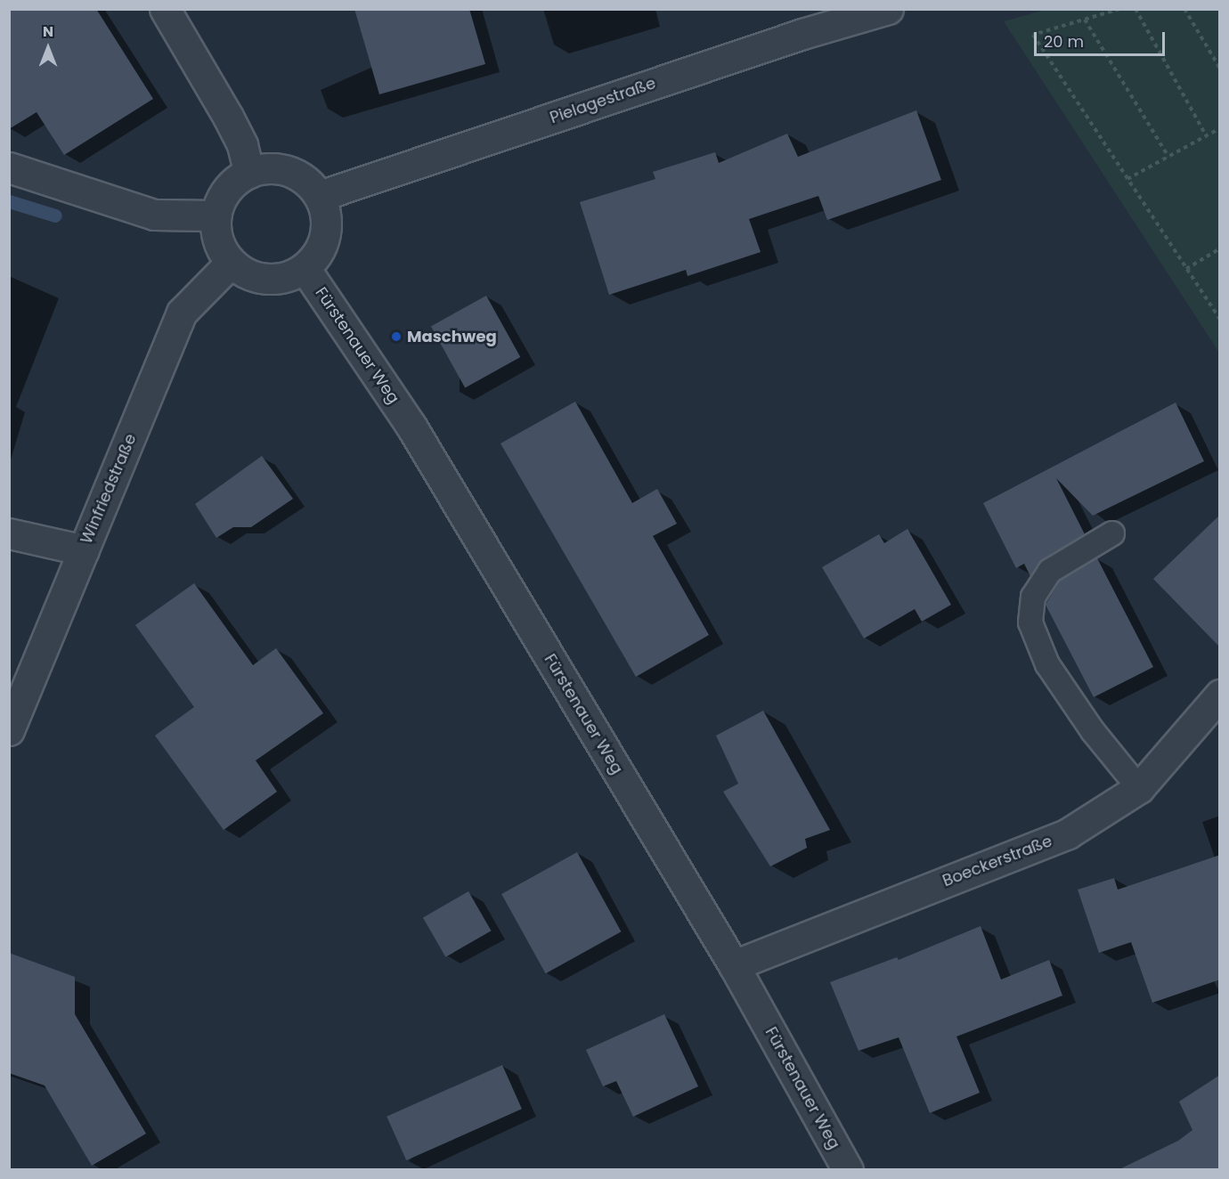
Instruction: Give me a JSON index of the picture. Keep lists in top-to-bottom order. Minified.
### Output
{"streets":{"street":["Pielagestraße","Fürstenauer Weg","Winfriedstraße","Boeckerstraße"]},"crossings":[["Pielagestraße","Fürstenauer Weg"],["Pielagestraße","Winfriedstraße"],["Fürstenauer Weg","Winfriedstraße"],["Fürstenauer Weg","Boeckerstraße"]],"places":["Maschweg"],"scale_bar":"20 m","north":"top"}
